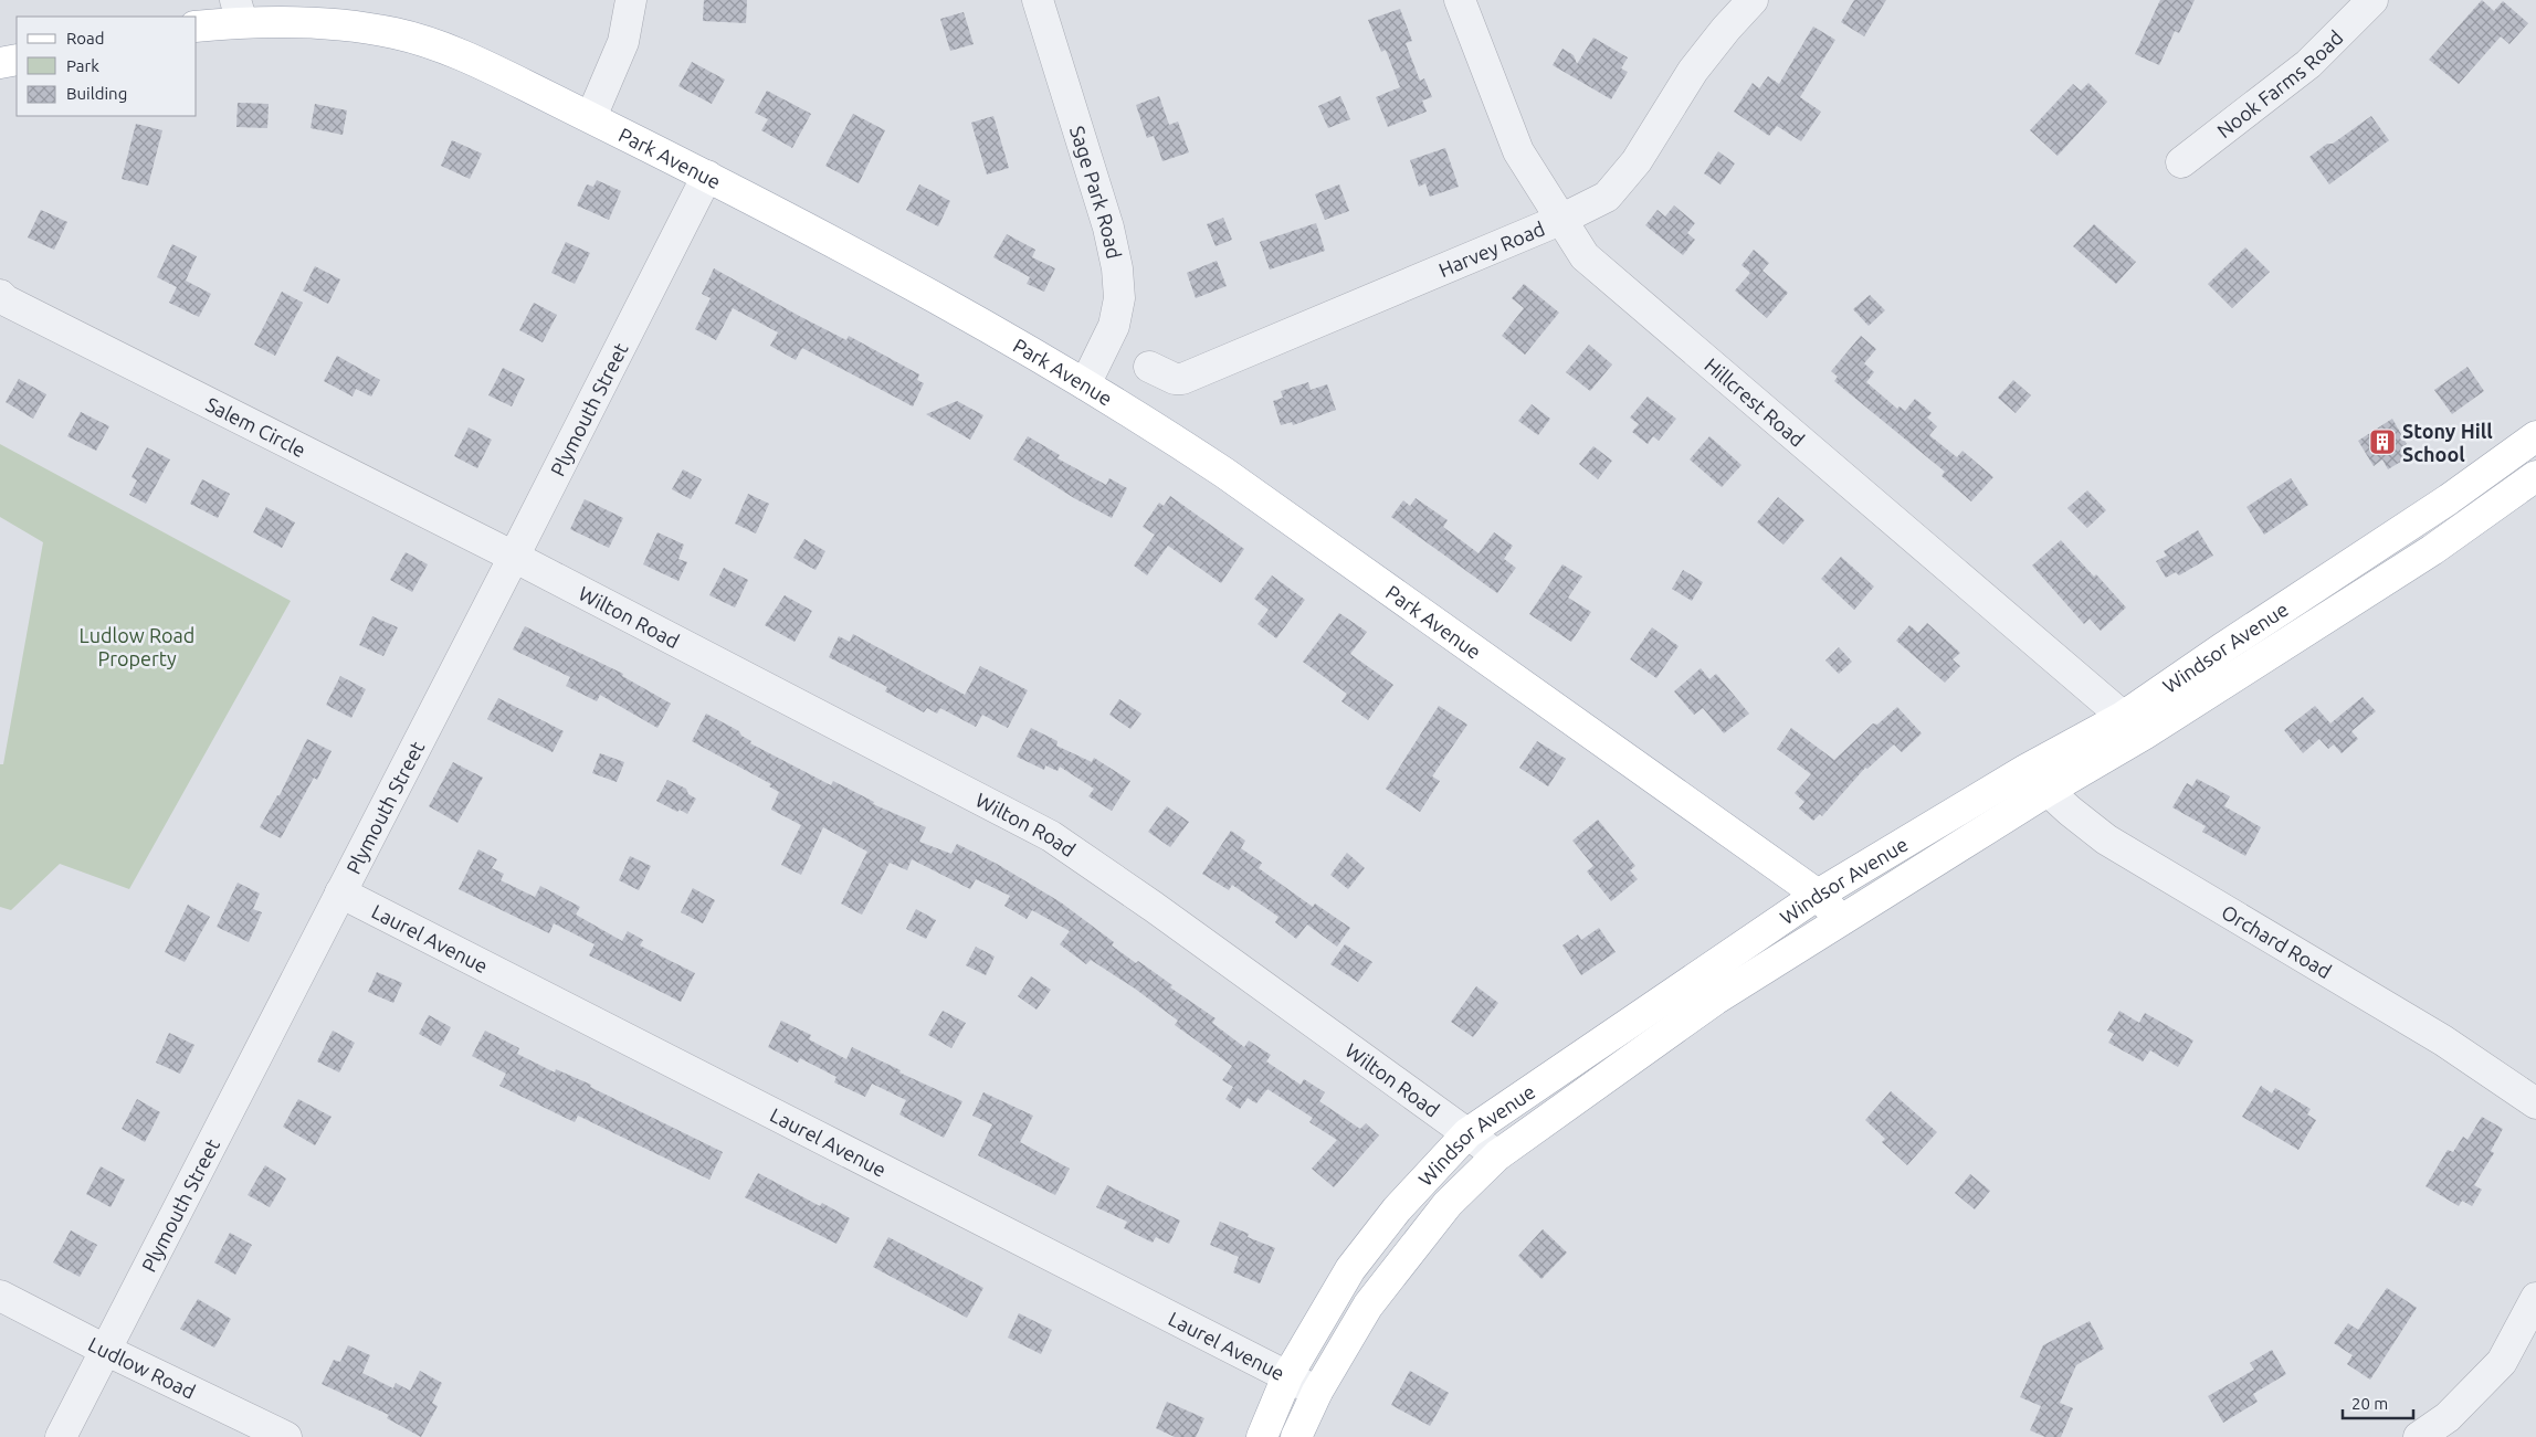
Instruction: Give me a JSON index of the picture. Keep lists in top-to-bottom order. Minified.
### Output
{"streets":{"main road":["Park Avenue","Windsor Avenue"],"street":["Nook Farms Road","Sage Park Road","Harvey Road","Hillcrest Road","Plymouth Street","Salem Circle","Wilton Road","Laurel Avenue","Orchard Road","Ludlow Road"]},"crossings":[["Park Avenue","Sage Park Road"],["Park Avenue","Plymouth Street"],["Park Avenue","Windsor Avenue"],["Harvey Road","Hillcrest Road"],["Hillcrest Road","Windsor Avenue"],["Plymouth Street","Salem Circle"],["Plymouth Street","Wilton Road"],["Plymouth Street","Laurel Avenue"],["Plymouth Street","Ludlow Road"],["Salem Circle","Wilton Road"],["Wilton Road","Windsor Avenue"],["Windsor Avenue","Laurel Avenue"],["Windsor Avenue","Orchard Road"]],"parks":["Ludlow Road Property"],"places":{"building":["Stony Hill School"]},"legend":["Road","Park","Building"],"scale_bar":"20 m"}
